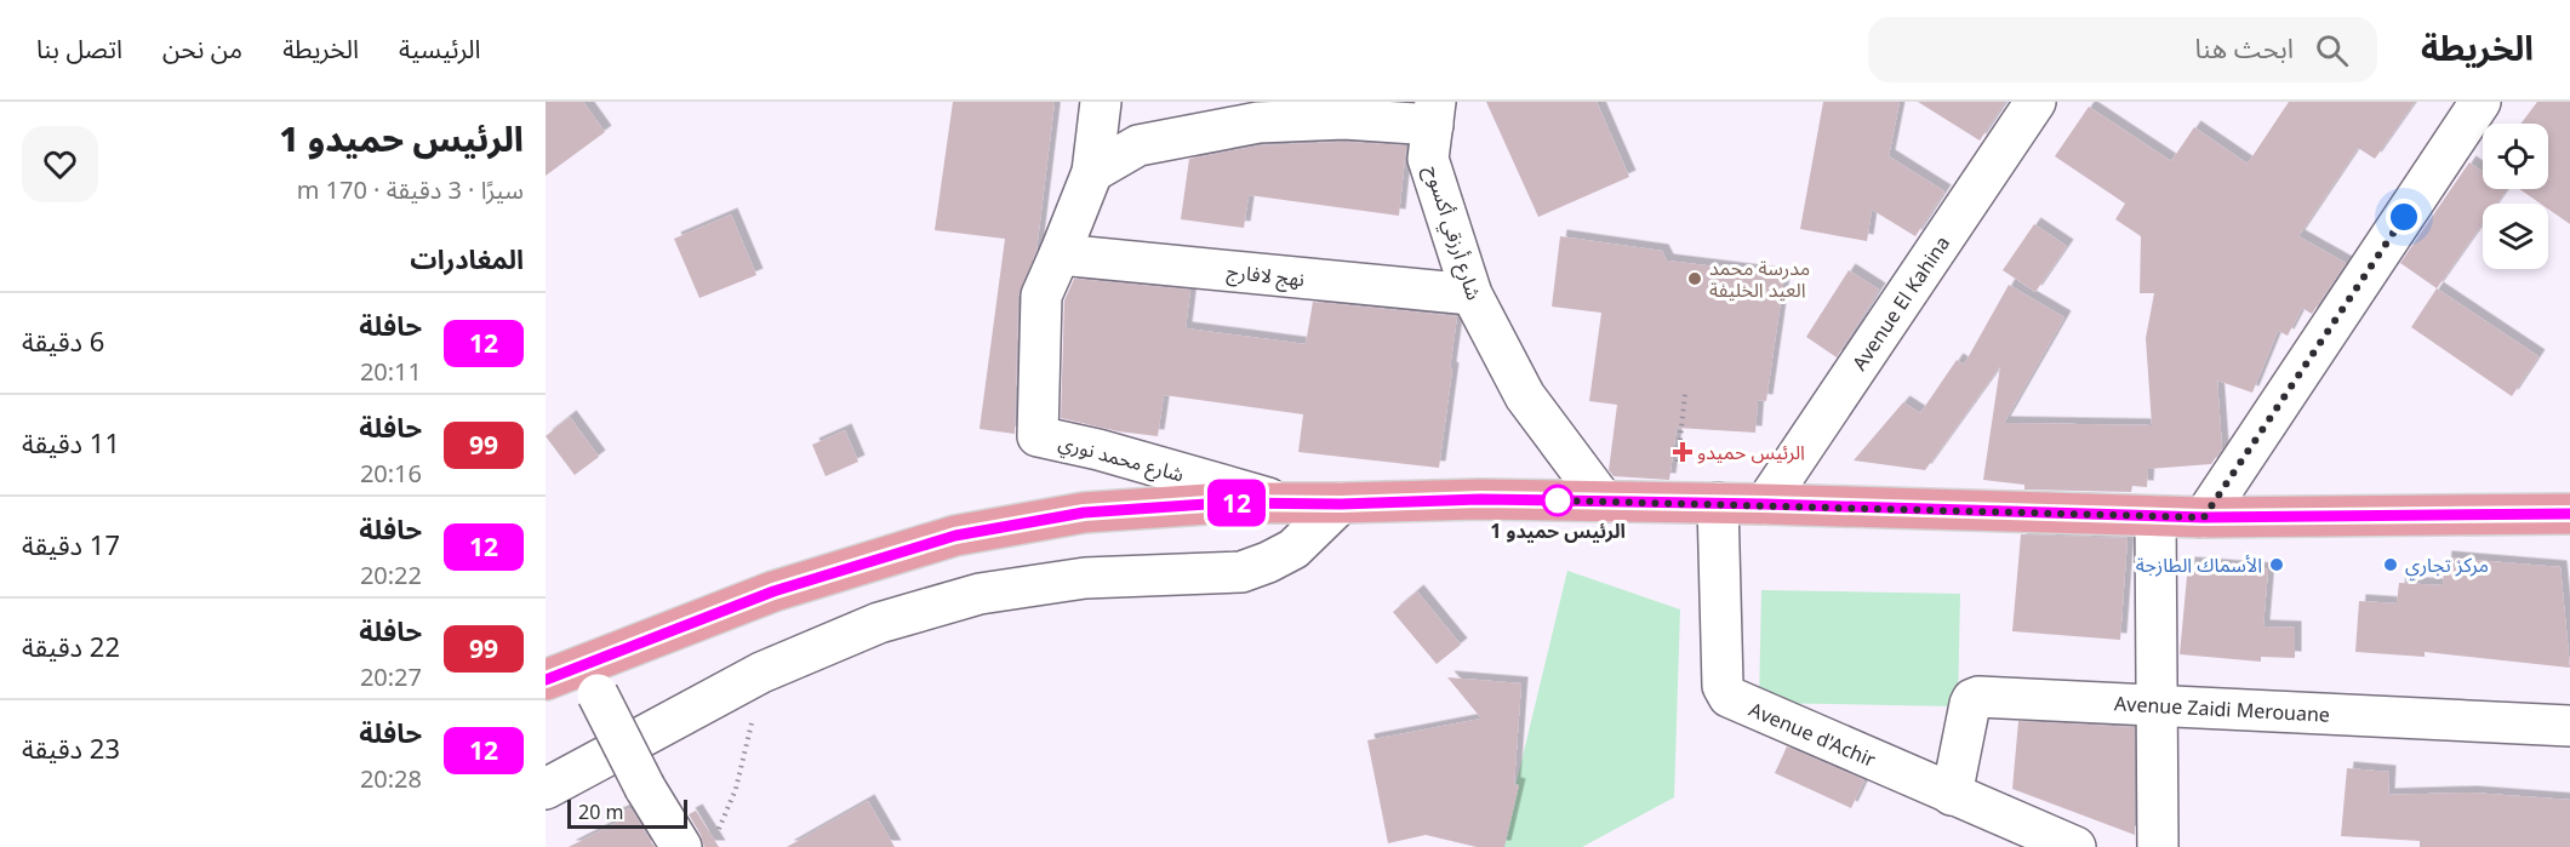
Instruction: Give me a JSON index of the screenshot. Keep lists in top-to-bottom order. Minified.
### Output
{"streets":{"street":["شارع أرزقي أكسوح","نهج لافارج","Avenue El Kahina","شارع محمد نوري","Avenue Zaidi Merouane","Avenue d'Achir"]},"crossings":[["شارع أرزقي أكسوح","نهج لافارج"],["نهج لافارج","شارع محمد نوري"],["Avenue Zaidi Merouane","Avenue d'Achir"]],"places":{"other":["مدرسة محمد العيد الخليفة","الرئيس حميدو 1","الأسماك الطازجة","مركز تجاري"],"health":["الرئيس حميدو"]},"lines":["bus line 12"],"scale_bar":"20 m","page":{"header":"الخريطة","search":"ابحث هنا","nav":["الرئيسية","الخريطة","من نحن","اتصل بنا"],"on_map":"12","heading":[["الرئيس حميدو 1","سيرًا · 3 دقيقة · 170 m"],"المغادرات"],"list":[{"mark":"12","name":"حافلة","note":"20:11","value":"6 دقيقة"},{"mark":"99","name":"حافلة","note":"20:16","value":"11 دقيقة"},{"mark":"12","name":"حافلة","note":"20:22","value":"17 دقيقة"},{"mark":"99","name":"حافلة","note":"20:27","value":"22 دقيقة"},{"mark":"12","name":"حافلة","note":"20:28","value":"23 دقيقة"}],"scale":"20 m"}}
